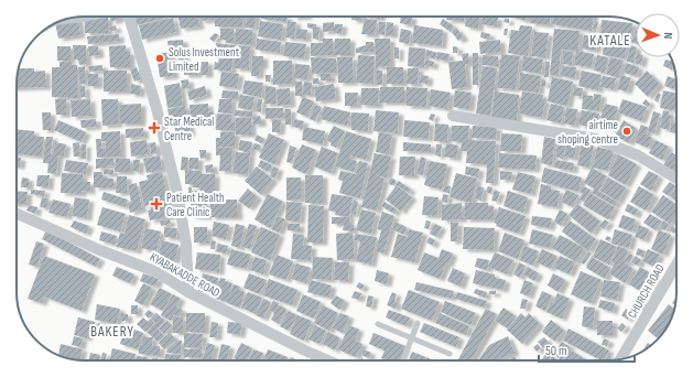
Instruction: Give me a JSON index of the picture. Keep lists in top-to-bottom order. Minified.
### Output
{"streets":{"street":["KYABAKADDE ROAD","CHURCH ROAD"]},"districts":["KATALE","BAKERY"],"places":{"other":["Solus Investment Limited","airtime shoping centre"],"health":["Star Medical Centre","Patient Health Care Clinic"]},"scale_bar":"50 m","north":"right"}
